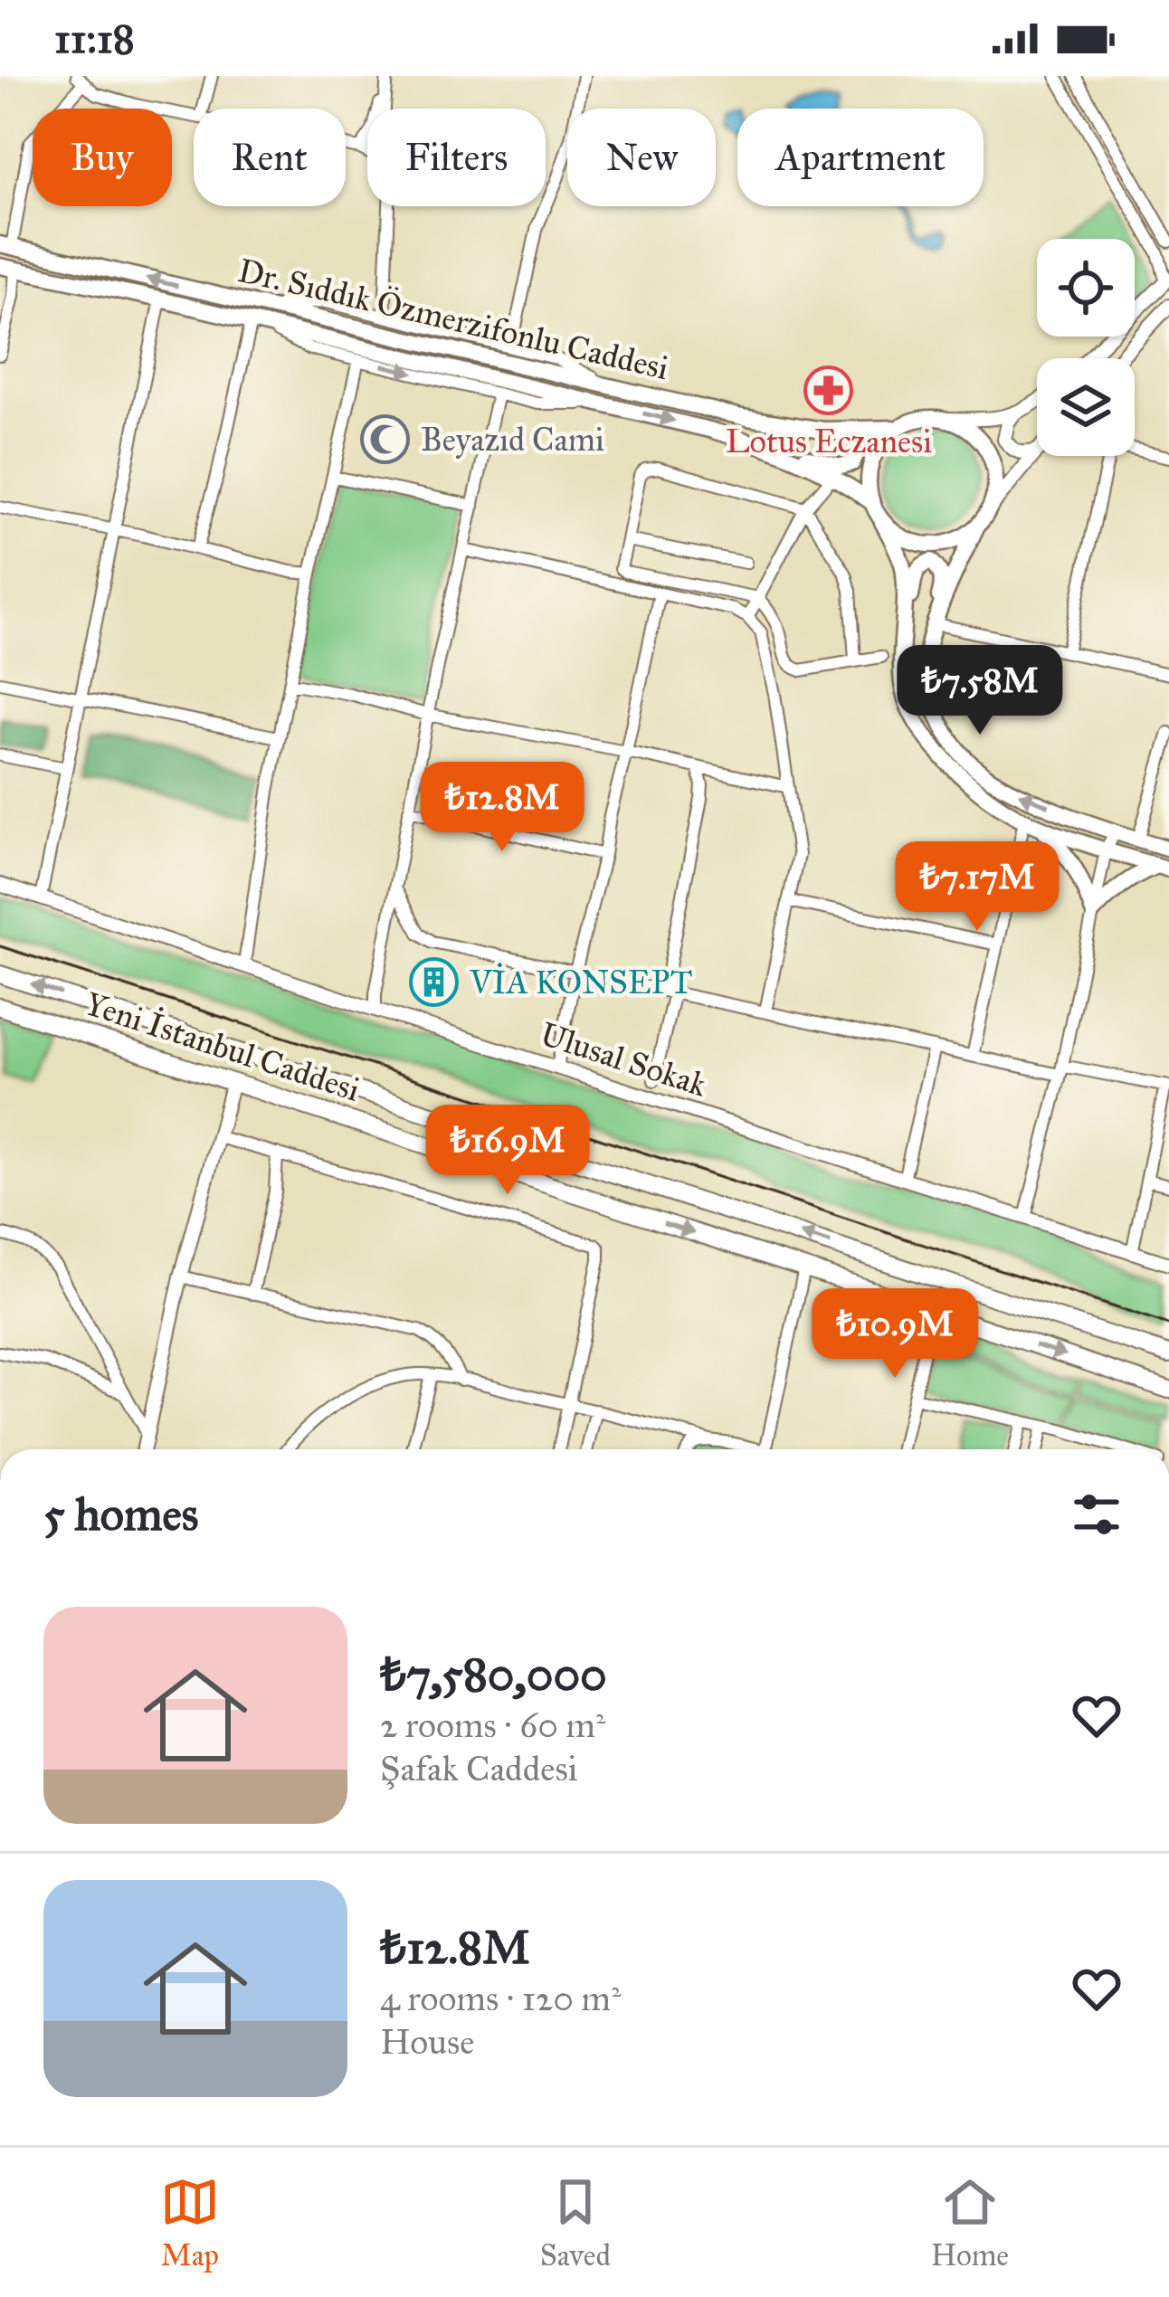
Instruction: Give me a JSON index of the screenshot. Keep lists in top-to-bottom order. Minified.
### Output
{"streets":{"highway":["Yeni İstanbul Caddesi"],"main road":["Dr. Sıddık Özmerzifonlu Caddesi"],"street":["Ulusal Sokak"]},"places":{"pharmacy":["Lotus Eczanesi"],"mosque":["Beyazıd Cami"],"building":["VİA KONSEPT"]},"page":{"status":"11:18","chip":["Buy","Rent","Filters","New","Apartment"],"price":["₺7.58M","₺12.8M","₺7.17M","₺16.9M","₺10.9M"],"heading":"5 homes","list":[{"name":"₺7,580,000","note":"2 rooms · 60 m² · Şafak Caddesi"},{"name":"₺12.8M","note":"4 rooms · 120 m² · House"}],"tabs":["Map","Saved","Home"]}}
